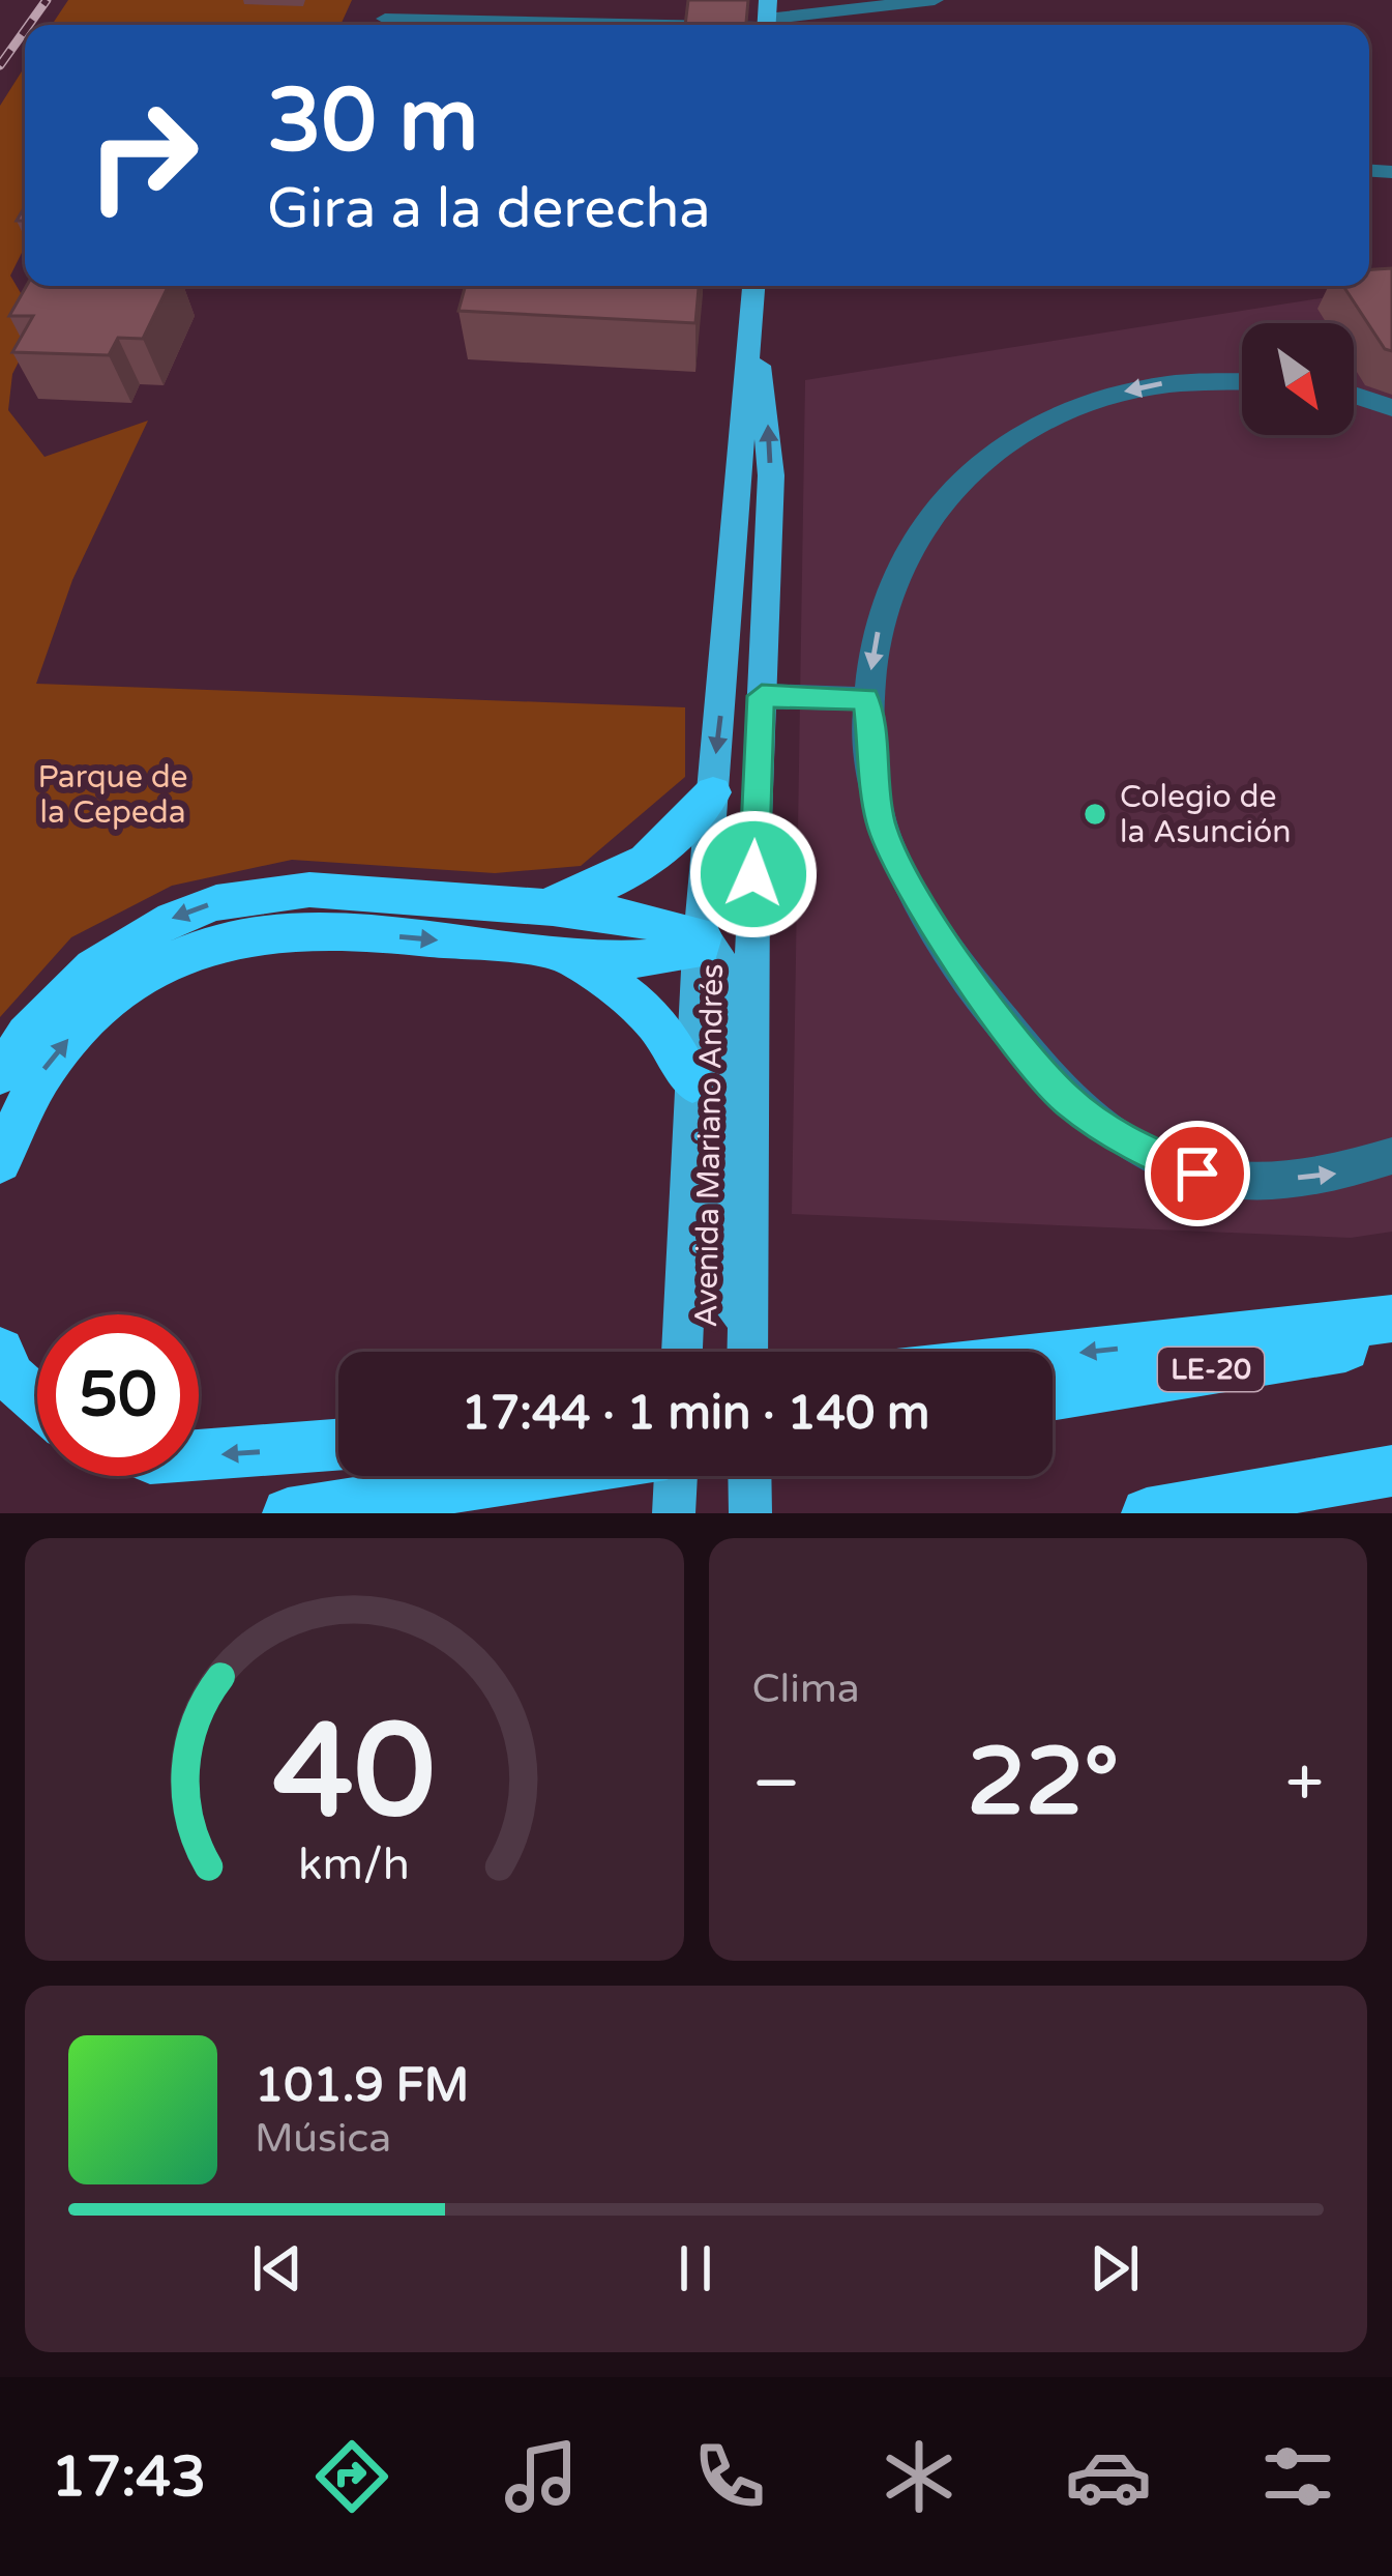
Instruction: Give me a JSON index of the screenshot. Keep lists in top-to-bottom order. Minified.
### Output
{"streets":{"highway":["LE-20"],"main road":["Avenida Mariano Andrés"]},"parks":["Parque de la Cepeda"],"places":["Colegio de la Asunción"],"north":"bottom right","page":{"turn":["30 m","Gira a la derecha"],"limit":"50","trip":"17:44 · 1 min · 140 m","tile":"Clima","heat":["−","22°","+"],"song":["101.9 FM","Música"],"tabs":"17:43","gauge":["40","km/h"]}}
